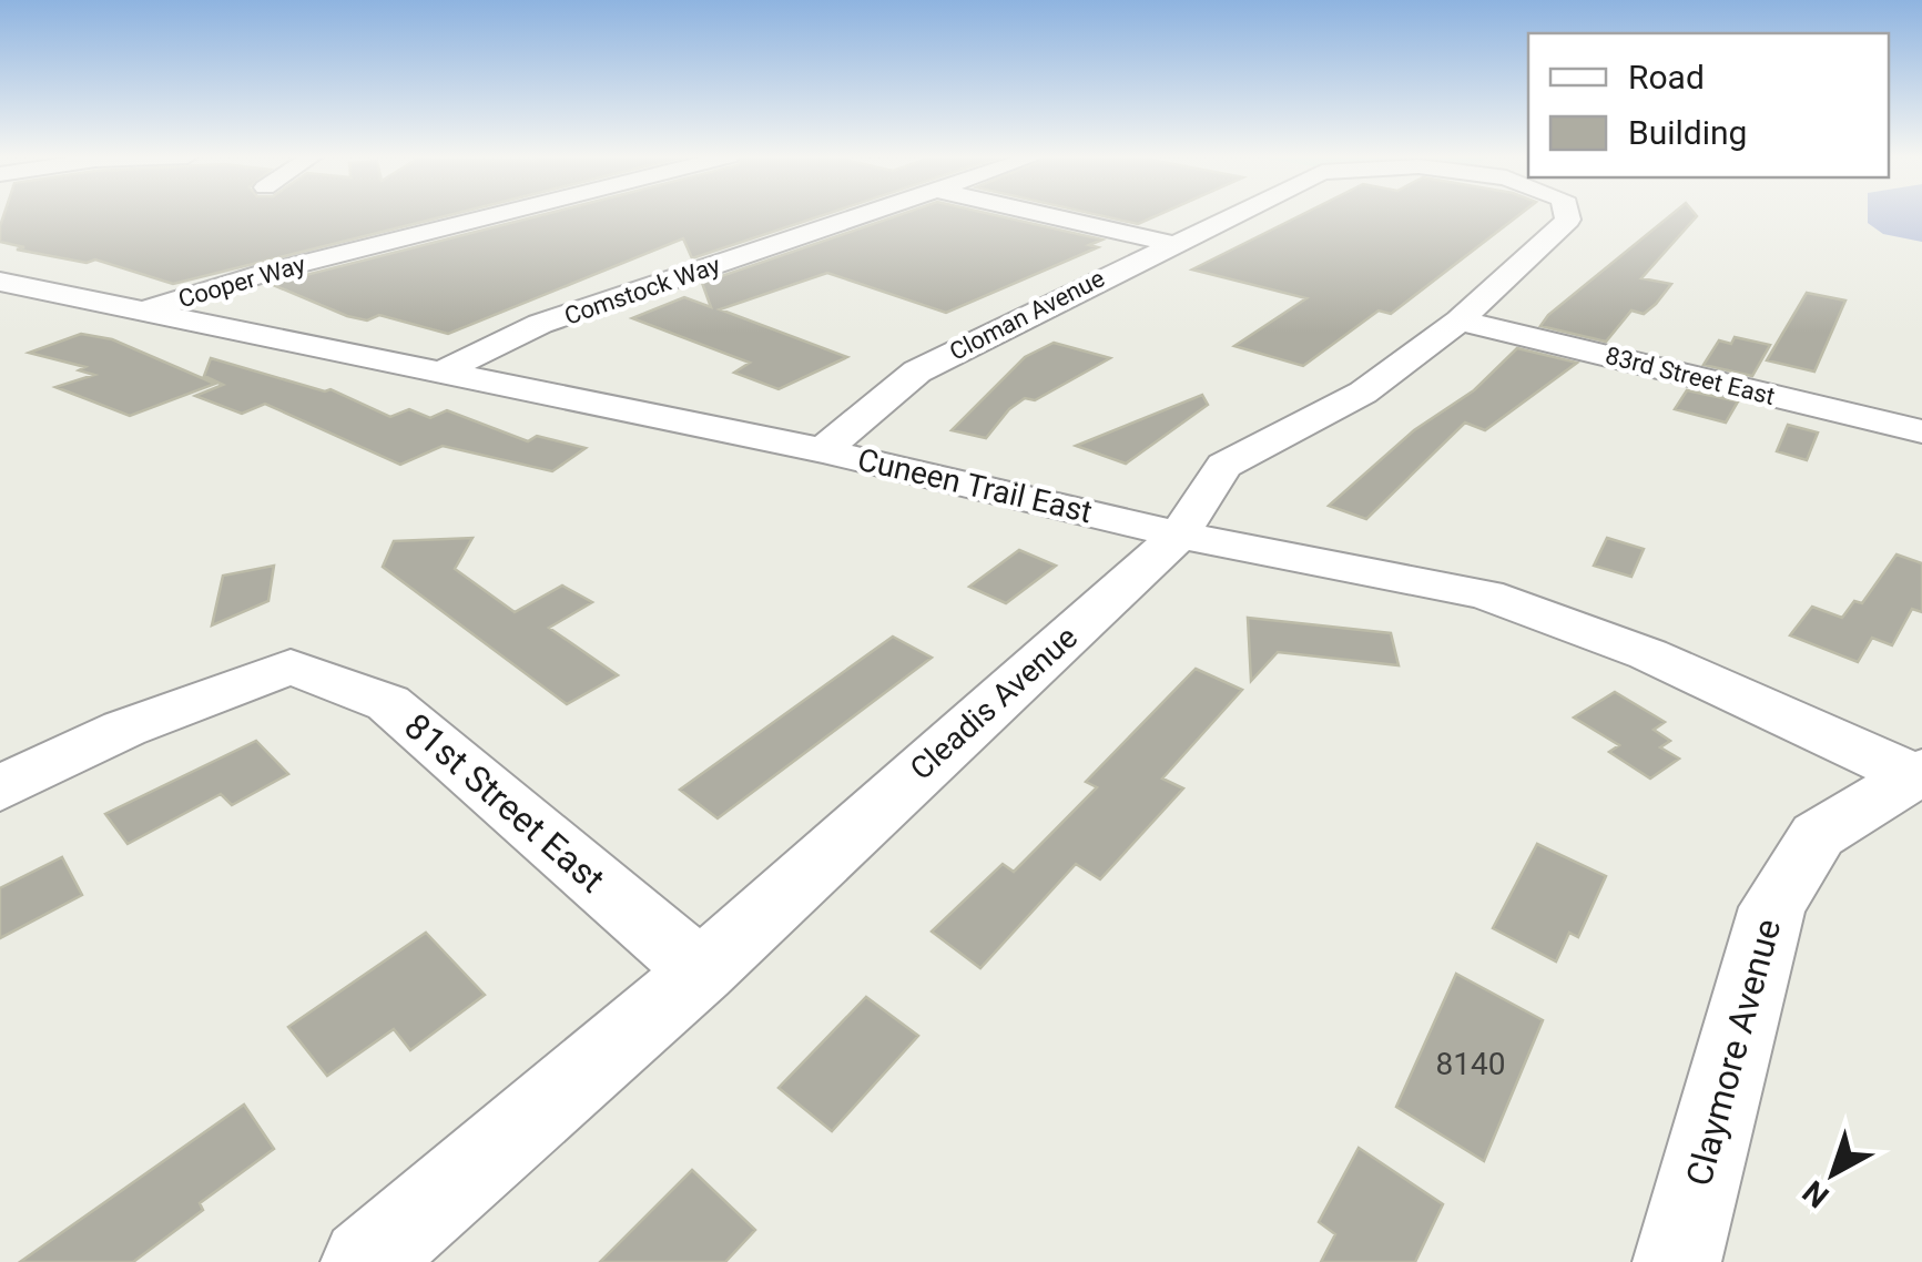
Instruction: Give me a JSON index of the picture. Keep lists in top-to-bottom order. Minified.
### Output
{"streets":{"street":["Cooper Way","Comstock Way","Cloman Avenue","83rd Street East","Cuneen Trail East","Cleadis Avenue","81st Street East","Claymore Avenue"]},"crossings":[["Cooper Way","Cuneen Trail East"],["Comstock Way","Cuneen Trail East"],["Cloman Avenue","Cuneen Trail East"],["83rd Street East","Cleadis Avenue"],["Cuneen Trail East","Cleadis Avenue"],["Cuneen Trail East","Claymore Avenue"],["Cleadis Avenue","81st Street East"]],"house_numbers":["8140"],"legend":["Road","Building"],"north":"bottom left"}
